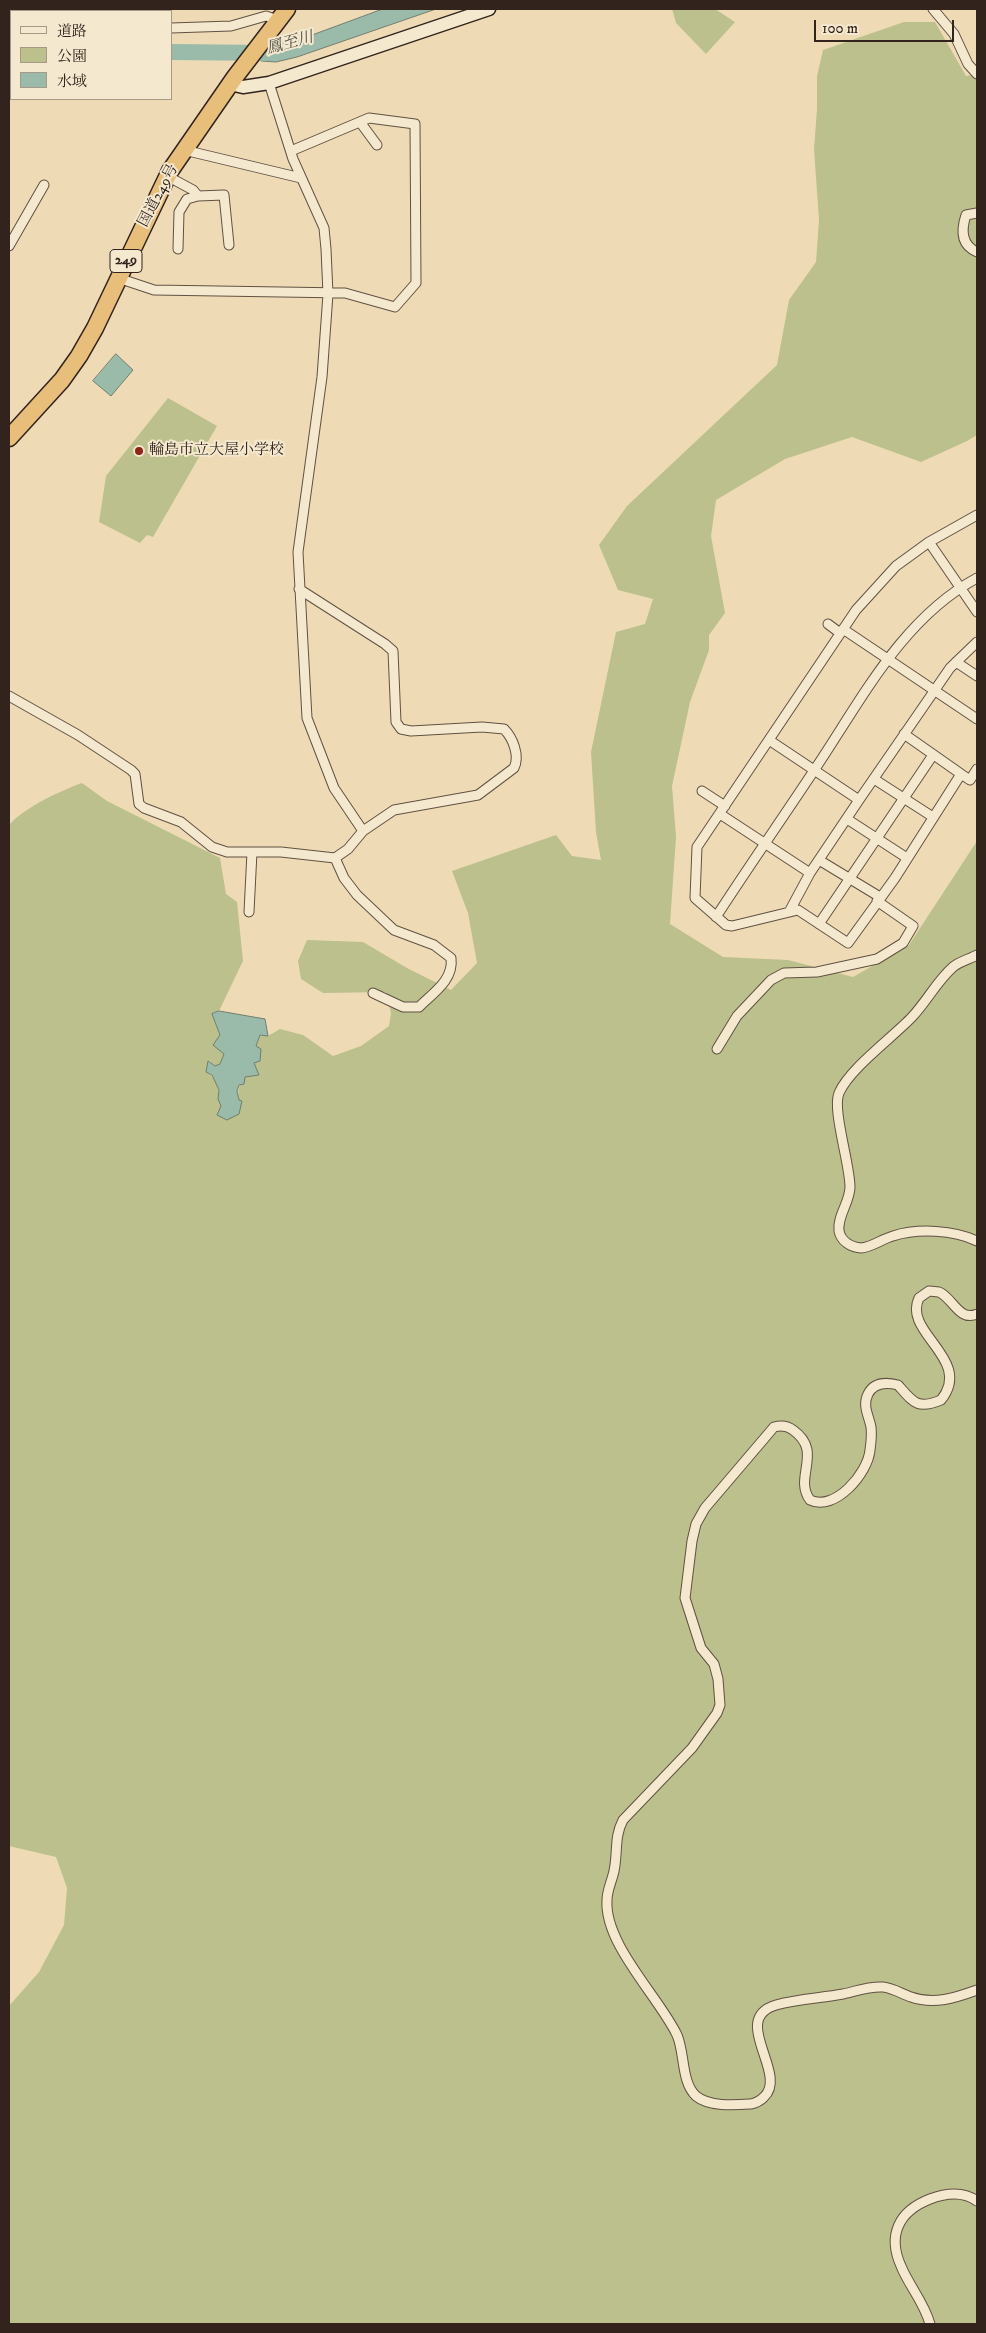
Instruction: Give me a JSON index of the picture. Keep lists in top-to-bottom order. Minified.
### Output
{"streets":{"highway":["国道249号","249"]},"water":["鳳至川"],"places":["輪島市立大屋小学校"],"legend":["道路","公園","水域"],"scale_bar":"100 m"}
